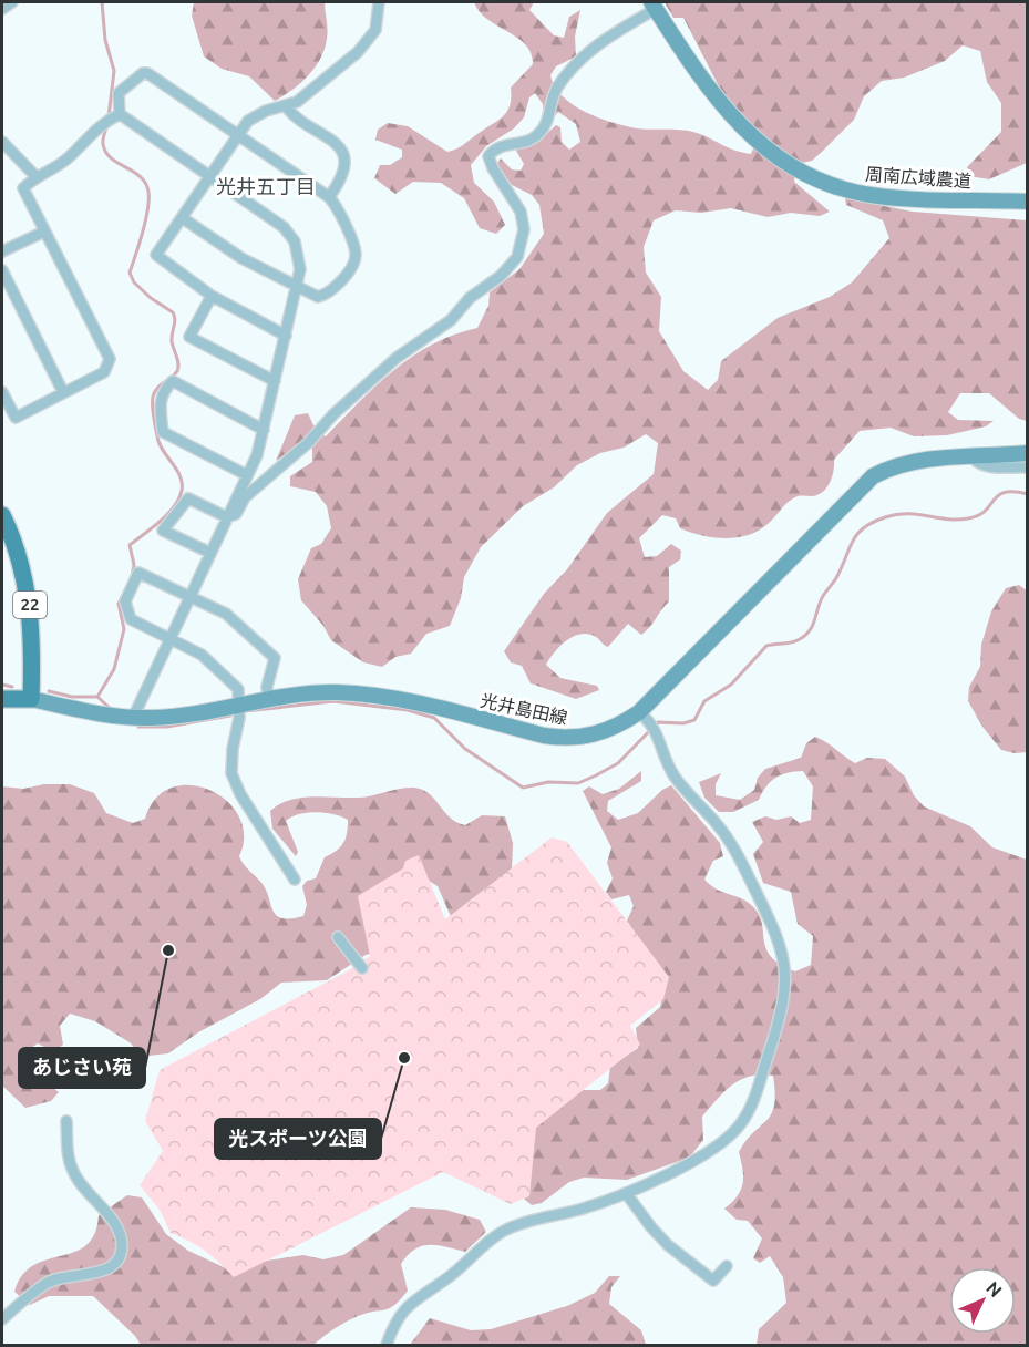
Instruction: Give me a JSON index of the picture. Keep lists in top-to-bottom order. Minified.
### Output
{"streets":{"main road":["周南広域農道","22","光井島田線"]},"crossings":[["22","光井島田線"]],"districts":["光井五丁目"],"places":["あじさい苑","光スポーツ公園"],"north":"top right"}
